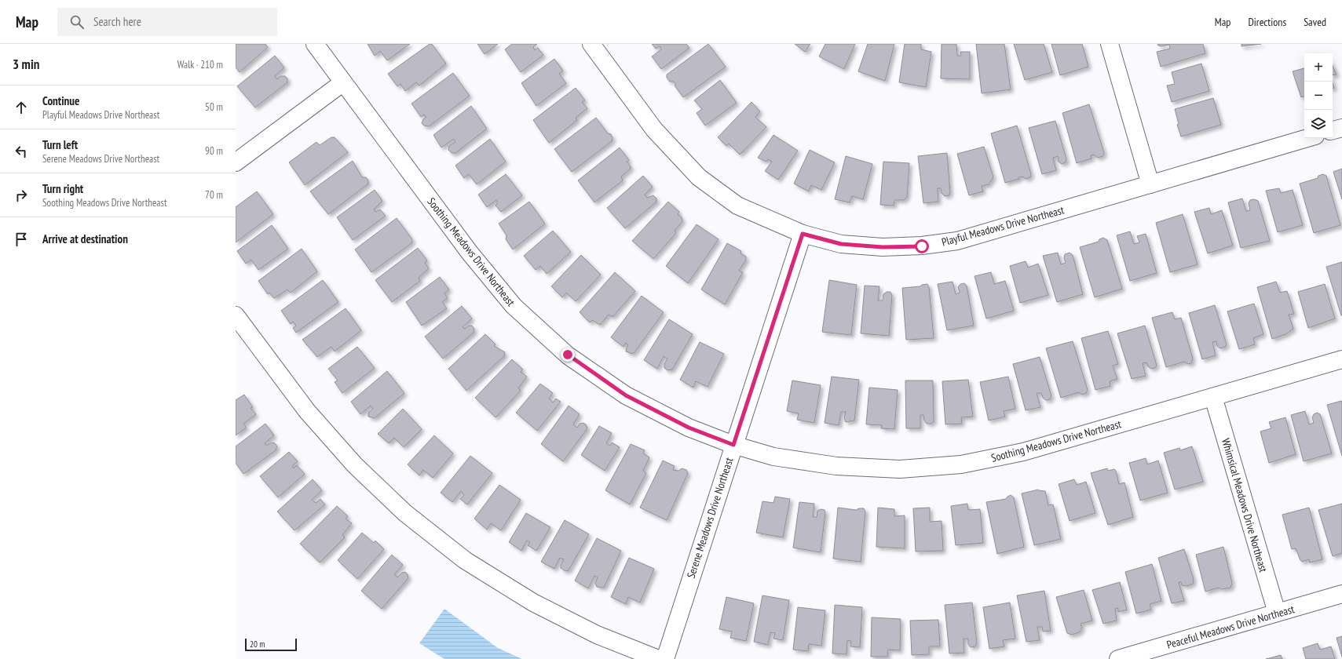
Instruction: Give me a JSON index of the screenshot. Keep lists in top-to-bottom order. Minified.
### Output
{"streets":{"street":["Playful Meadows Drive Northeast","Soothing Meadows Drive Northeast","Whimsical Meadows Drive Northeast","Serene Meadows Drive Northeast","Peaceful Meadows Drive Northeast"]},"crossings":[["Playful Meadows Drive Northeast","Serene Meadows Drive Northeast"],["Soothing Meadows Drive Northeast","Whimsical Meadows Drive Northeast"],["Soothing Meadows Drive Northeast","Serene Meadows Drive Northeast"],["Whimsical Meadows Drive Northeast","Peaceful Meadows Drive Northeast"]],"scale_bar":"20 m","page":{"header":"Map","search":"Search here","nav":["Map","Directions","Saved"],"heading":["3 min","Walk · 210 m"],"map_buttons":["+","−"],"list":[["Continue","Playful Meadows Drive Northeast","50 m"],["Turn left","Serene Meadows Drive Northeast","90 m"],["Turn right","Soothing Meadows Drive Northeast","70 m"],"Arrive at destination"],"scale":"20 m"}}
